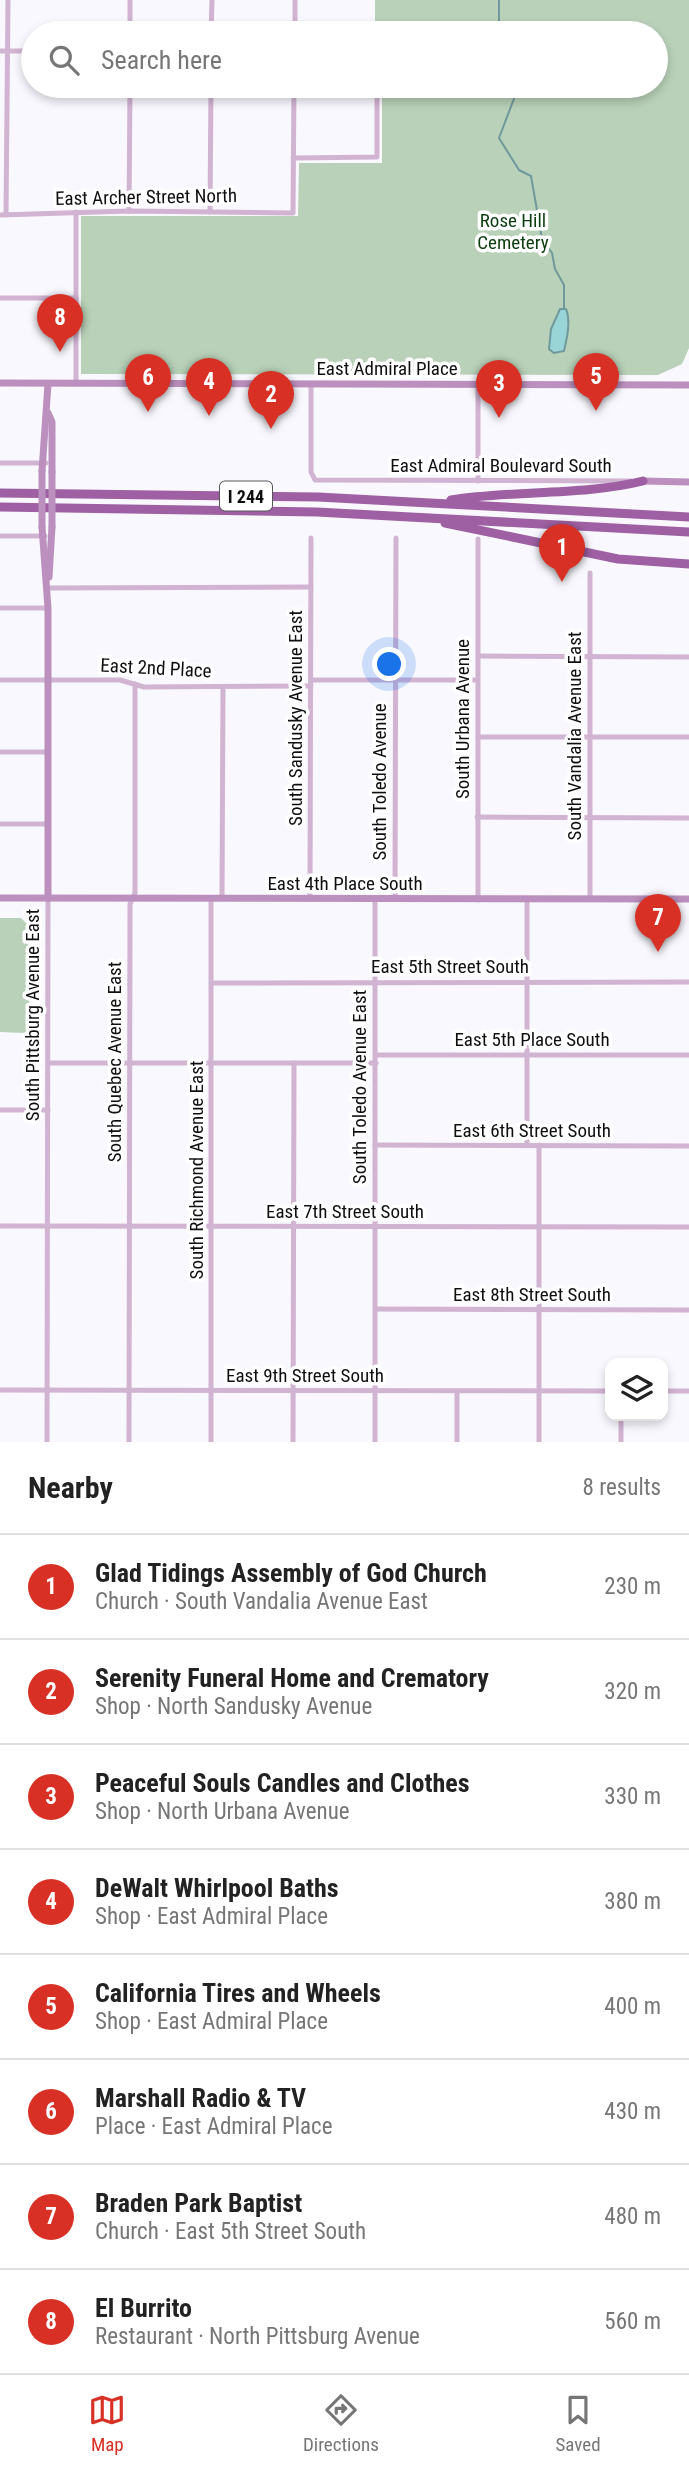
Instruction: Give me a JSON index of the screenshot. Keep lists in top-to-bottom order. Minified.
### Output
{"streets":{"highway":["I 244"],"street":["East Archer Street North","East Admiral Place","East Admiral Boulevard South","East 2nd Place","South Sandusky Avenue East","South Urbana Avenue","South Vandalia Avenue East","South Toledo Avenue","East 4th Place South","East 5th Street South","South Pittsburg Avenue East","East 5th Place South","South Quebec Avenue East","South Toledo Avenue East","East 6th Street South","South Richmond Avenue East","East 7th Street South","East 8th Street South","East 9th Street South"]},"crossings":[["East Admiral Place","East Admiral Boulevard South"],["East Admiral Place","South Pittsburg Avenue East"],["East 2nd Place","South Sandusky Avenue East"],["East 2nd Place","South Urbana Avenue"],["East 2nd Place","South Toledo Avenue"],["East 2nd Place","South Pittsburg Avenue East"],["East 2nd Place","South Quebec Avenue East"],["South Sandusky Avenue East","East 4th Place South"],["South Urbana Avenue","East 4th Place South"],["South Vandalia Avenue East","East 4th Place South"],["South Toledo Avenue","East 4th Place South"],["East 4th Place South","South Pittsburg Avenue East"],["East 4th Place South","South Quebec Avenue East"],["East 4th Place South","South Toledo Avenue East"],["East 4th Place South","South Richmond Avenue East"],["East 5th Street South","South Toledo Avenue East"],["East 5th Street South","South Richmond Avenue East"],["South Pittsburg Avenue East","East 7th Street South"],["South Pittsburg Avenue East","East 9th Street South"],["East 5th Place South","South Toledo Avenue East"],["South Quebec Avenue East","East 7th Street South"],["South Quebec Avenue East","East 9th Street South"],["South Toledo Avenue East","East 6th Street South"],["South Toledo Avenue East","East 7th Street South"],["South Toledo Avenue East","East 8th Street South"],["South Toledo Avenue East","East 9th Street South"],["South Richmond Avenue East","East 7th Street South"],["South Richmond Avenue East","East 9th Street South"]],"parks":["Rose Hill Cemetery"],"page":{"search":"Search here","pins":["8","5","6","4","3","2","1","7"],"heading":["Nearby","8 results"],"list":[{"mark":"1","name":"Glad Tidings Assembly of God Church","note":"Church · South Vandalia Avenue East","value":"230 m"},{"mark":"2","name":"Serenity Funeral Home and Crematory","note":"Shop · North Sandusky Avenue","value":"320 m"},{"mark":"3","name":"Peaceful Souls Candles and Clothes","note":"Shop · North Urbana Avenue","value":"330 m"},{"mark":"4","name":"DeWalt Whirlpool Baths","note":"Shop · East Admiral Place","value":"380 m"},{"mark":"5","name":"California Tires and Wheels","note":"Shop · East Admiral Place","value":"400 m"},{"mark":"6","name":"Marshall Radio & TV","note":"Place · East Admiral Place","value":"430 m"},{"mark":"7","name":"Braden Park Baptist","note":"Church · East 5th Street South","value":"480 m"},{"mark":"8","name":"El Burrito","note":"Restaurant · North Pittsburg Avenue","value":"560 m"}],"nav":["Map","Directions","Saved"]}}
